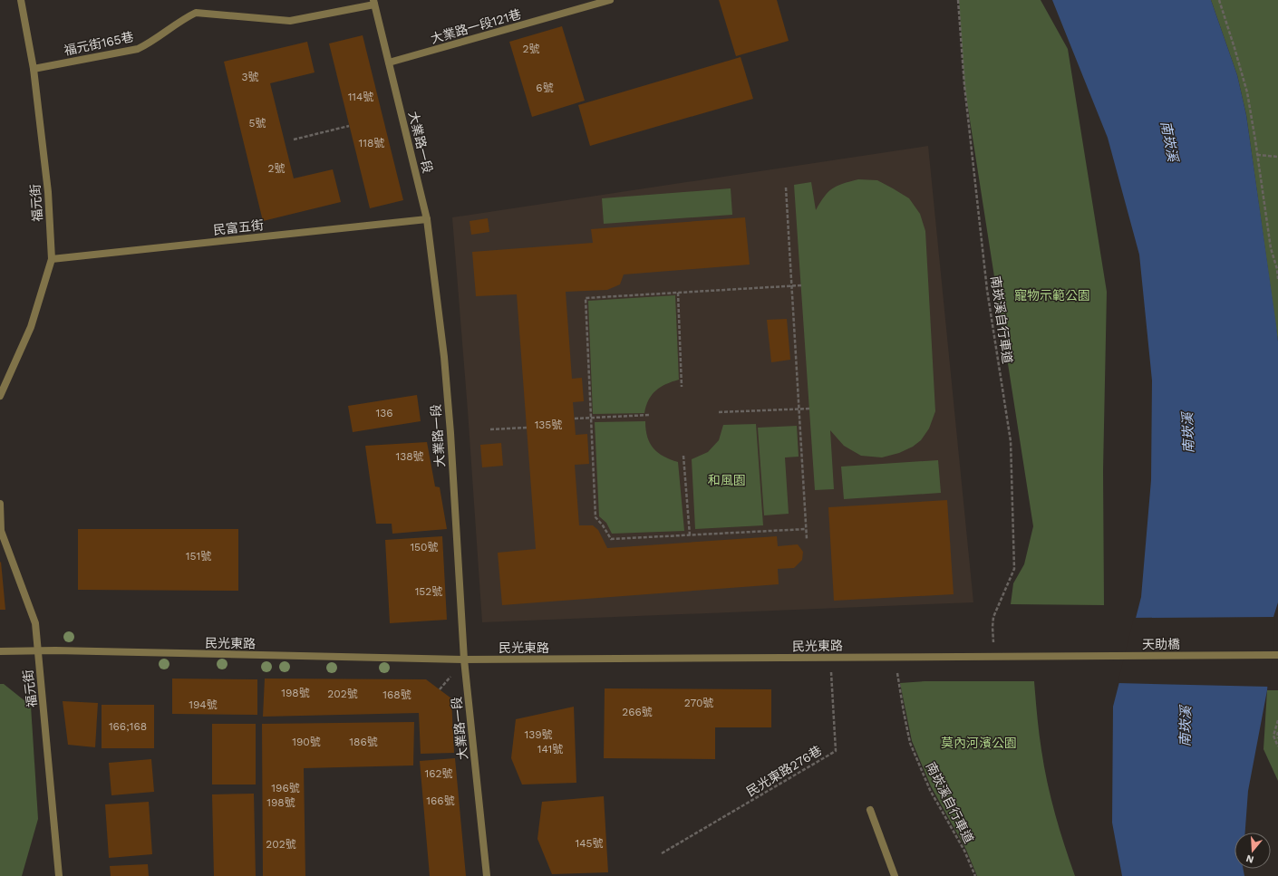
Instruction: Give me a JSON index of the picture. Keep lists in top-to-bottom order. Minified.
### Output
{"streets":{"street":["大業路一段121巷","福元街165巷","大業路一段","福元街","民富五街","民光東路","天助橋"],"path":["南崁溪自行車道","民光東路276巷"]},"crossings":[["大業路一段121巷","大業路一段"],["福元街165巷","大業路一段"],["福元街165巷","福元街"],["大業路一段","民富五街"],["大業路一段","民光東路"],["福元街","民富五街"],["福元街","民光東路"],["民光東路","天助橋"],["民光東路","民光東路276巷"]],"water":["南崁溪"],"parks":["寵物示範公園","和風園","莫內河濱公園"],"house_numbers":["2號","3號","6號","114號","5號","118號","2號","136","135號","138號","150號","151號","152號","198號","202號","168號","270號","194號","266號","166;168","139號","190號","186號","141號","162號","196號","166號","198號","145號","202號"],"north":"bottom"}
